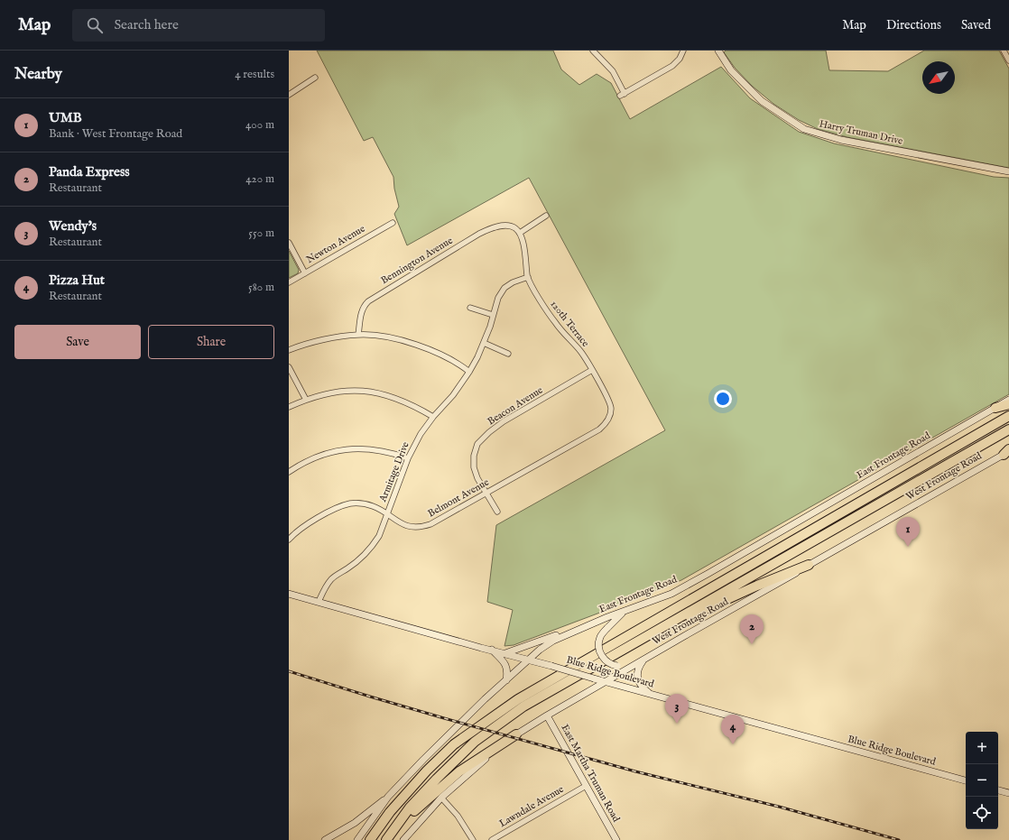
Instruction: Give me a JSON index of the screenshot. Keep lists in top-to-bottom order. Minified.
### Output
{"streets":{"street":["Harry Truman Drive","Newton Avenue","Bennington Avenue","120th Terrace","Beacon Avenue","East Frontage Road","Armitage Drive","West Frontage Road","Belmont Avenue","Blue Ridge Boulevard","East Martha Truman Road","Lawndale Avenue"]},"crossings":[["Bennington Avenue","120th Terrace"],["120th Terrace","Beacon Avenue"],["120th Terrace","Armitage Drive"],["120th Terrace","Belmont Avenue"],["Beacon Avenue","Belmont Avenue"],["East Frontage Road","Blue Ridge Boulevard"],["Armitage Drive","Belmont Avenue"],["Armitage Drive","Blue Ridge Boulevard"],["West Frontage Road","Blue Ridge Boulevard"],["West Frontage Road","East Martha Truman Road"],["East Martha Truman Road","Lawndale Avenue"]],"north":"bottom left","page":{"header":"Map","search":"Search here","nav":["Map","Directions","Saved"],"heading":["Nearby","4 results"],"list":[{"mark":"1","name":"UMB","note":"Bank · West Frontage Road","value":"400 m"},{"mark":"2","name":"Panda Express","note":"Restaurant","value":"420 m"},{"mark":"3","name":"Wendy's","note":"Restaurant","value":"550 m"},{"mark":"4","name":"Pizza Hut","note":"Restaurant","value":"580 m"}],"buttons":["Save","Share"],"pins":["1","2","3","4"],"map_buttons":["+","−"]}}
